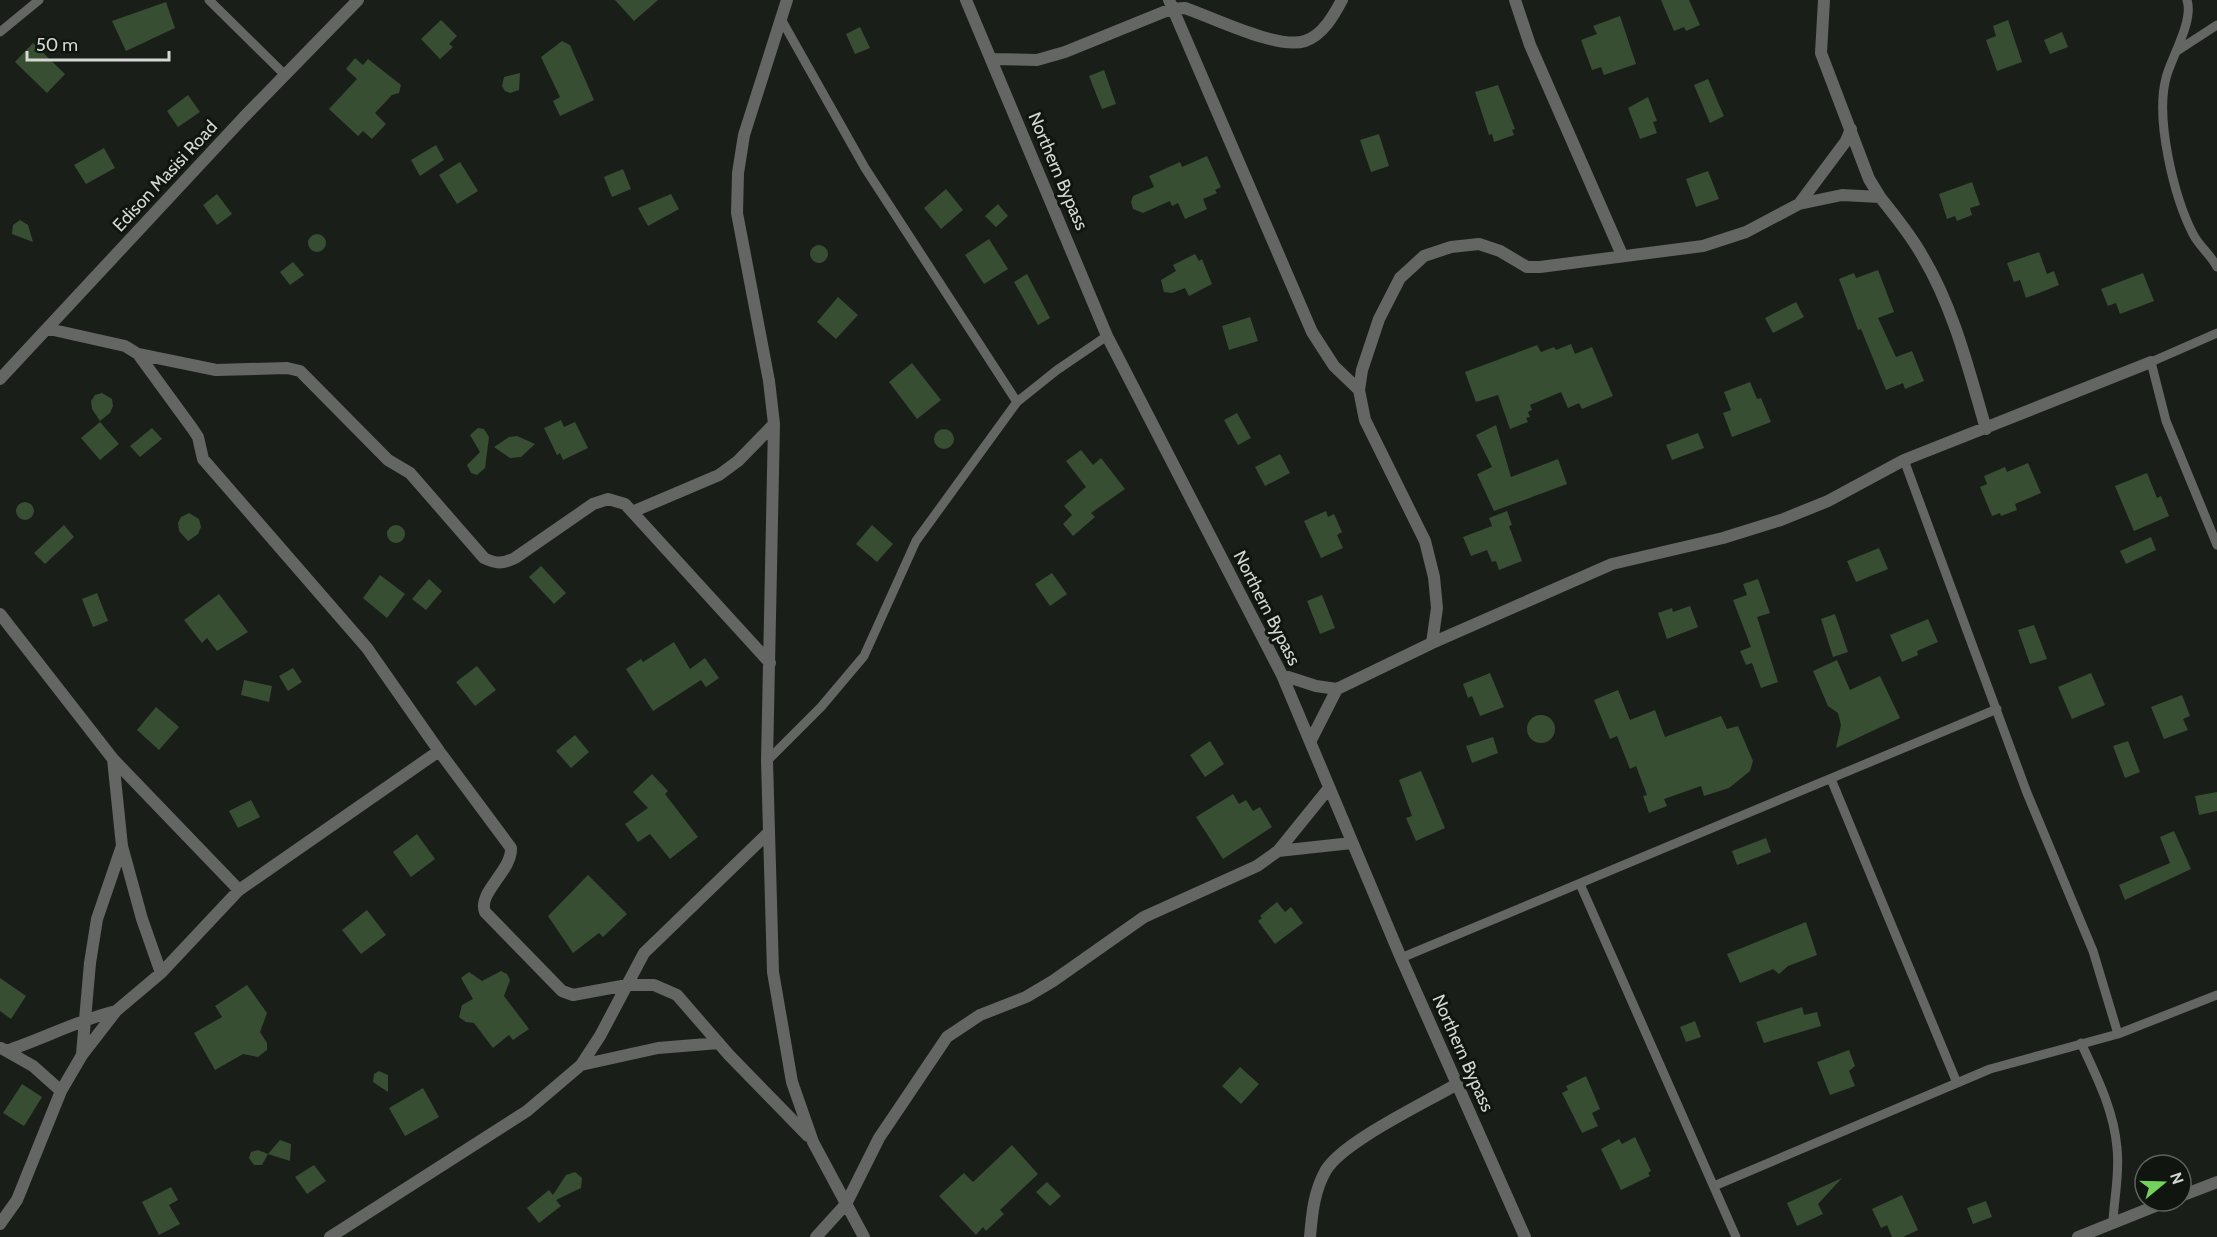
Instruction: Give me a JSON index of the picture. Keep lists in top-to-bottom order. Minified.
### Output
{"streets":{"street":["Northern Bypass","Edison Masisi Road"]},"scale_bar":"50 m","north":"right"}
